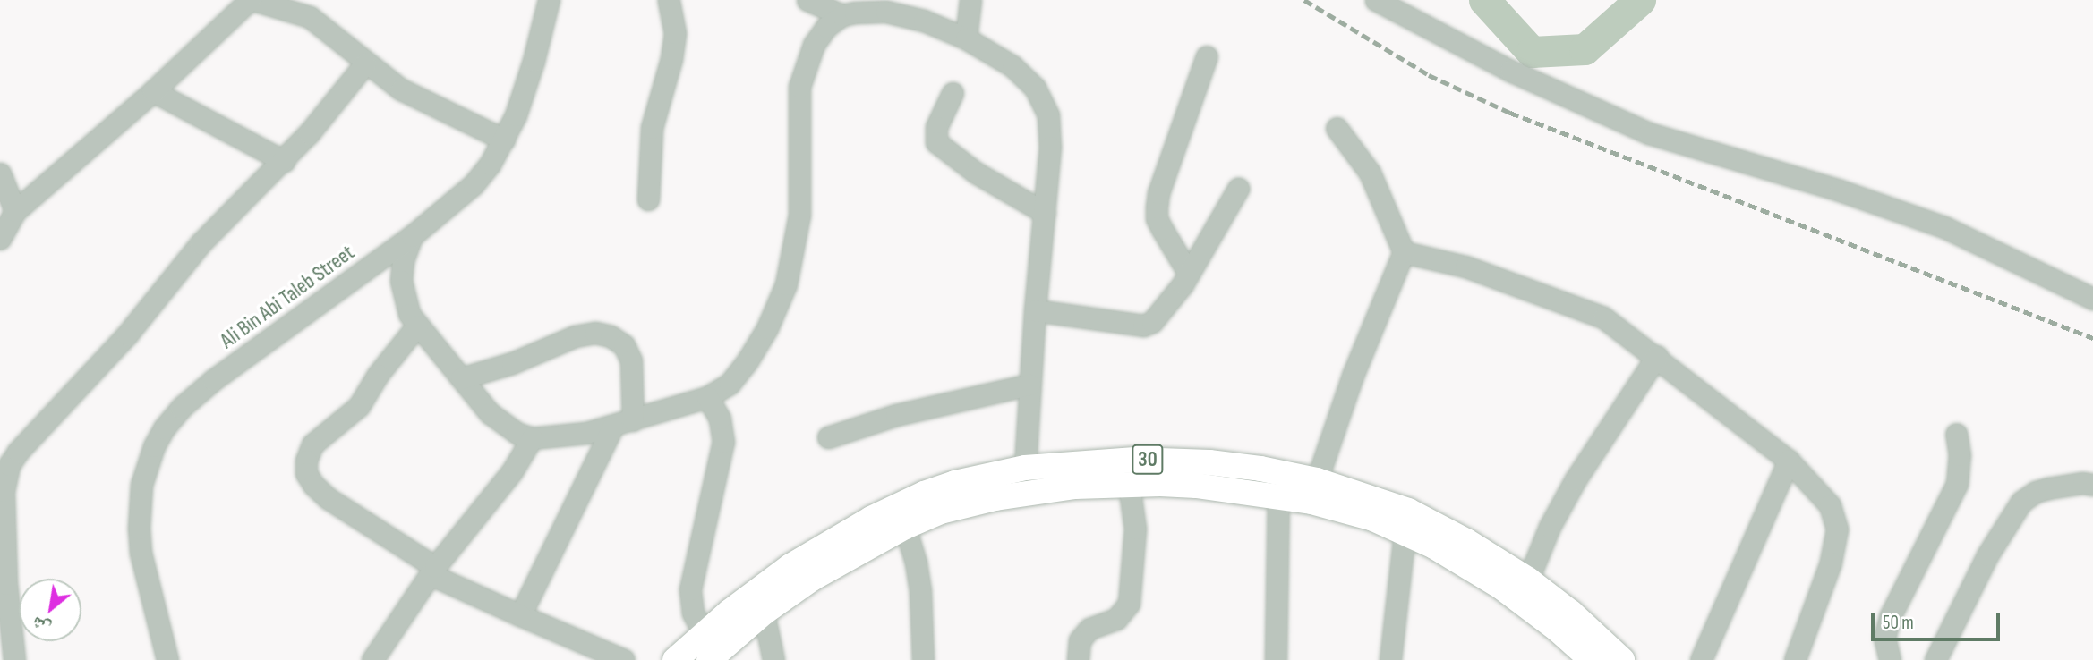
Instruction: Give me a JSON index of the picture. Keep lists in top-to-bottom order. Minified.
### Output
{"streets":{"main road":["30"],"street":["Ali Bin Abi Taleb Street"]},"scale_bar":"50 m","north":"bottom left"}
